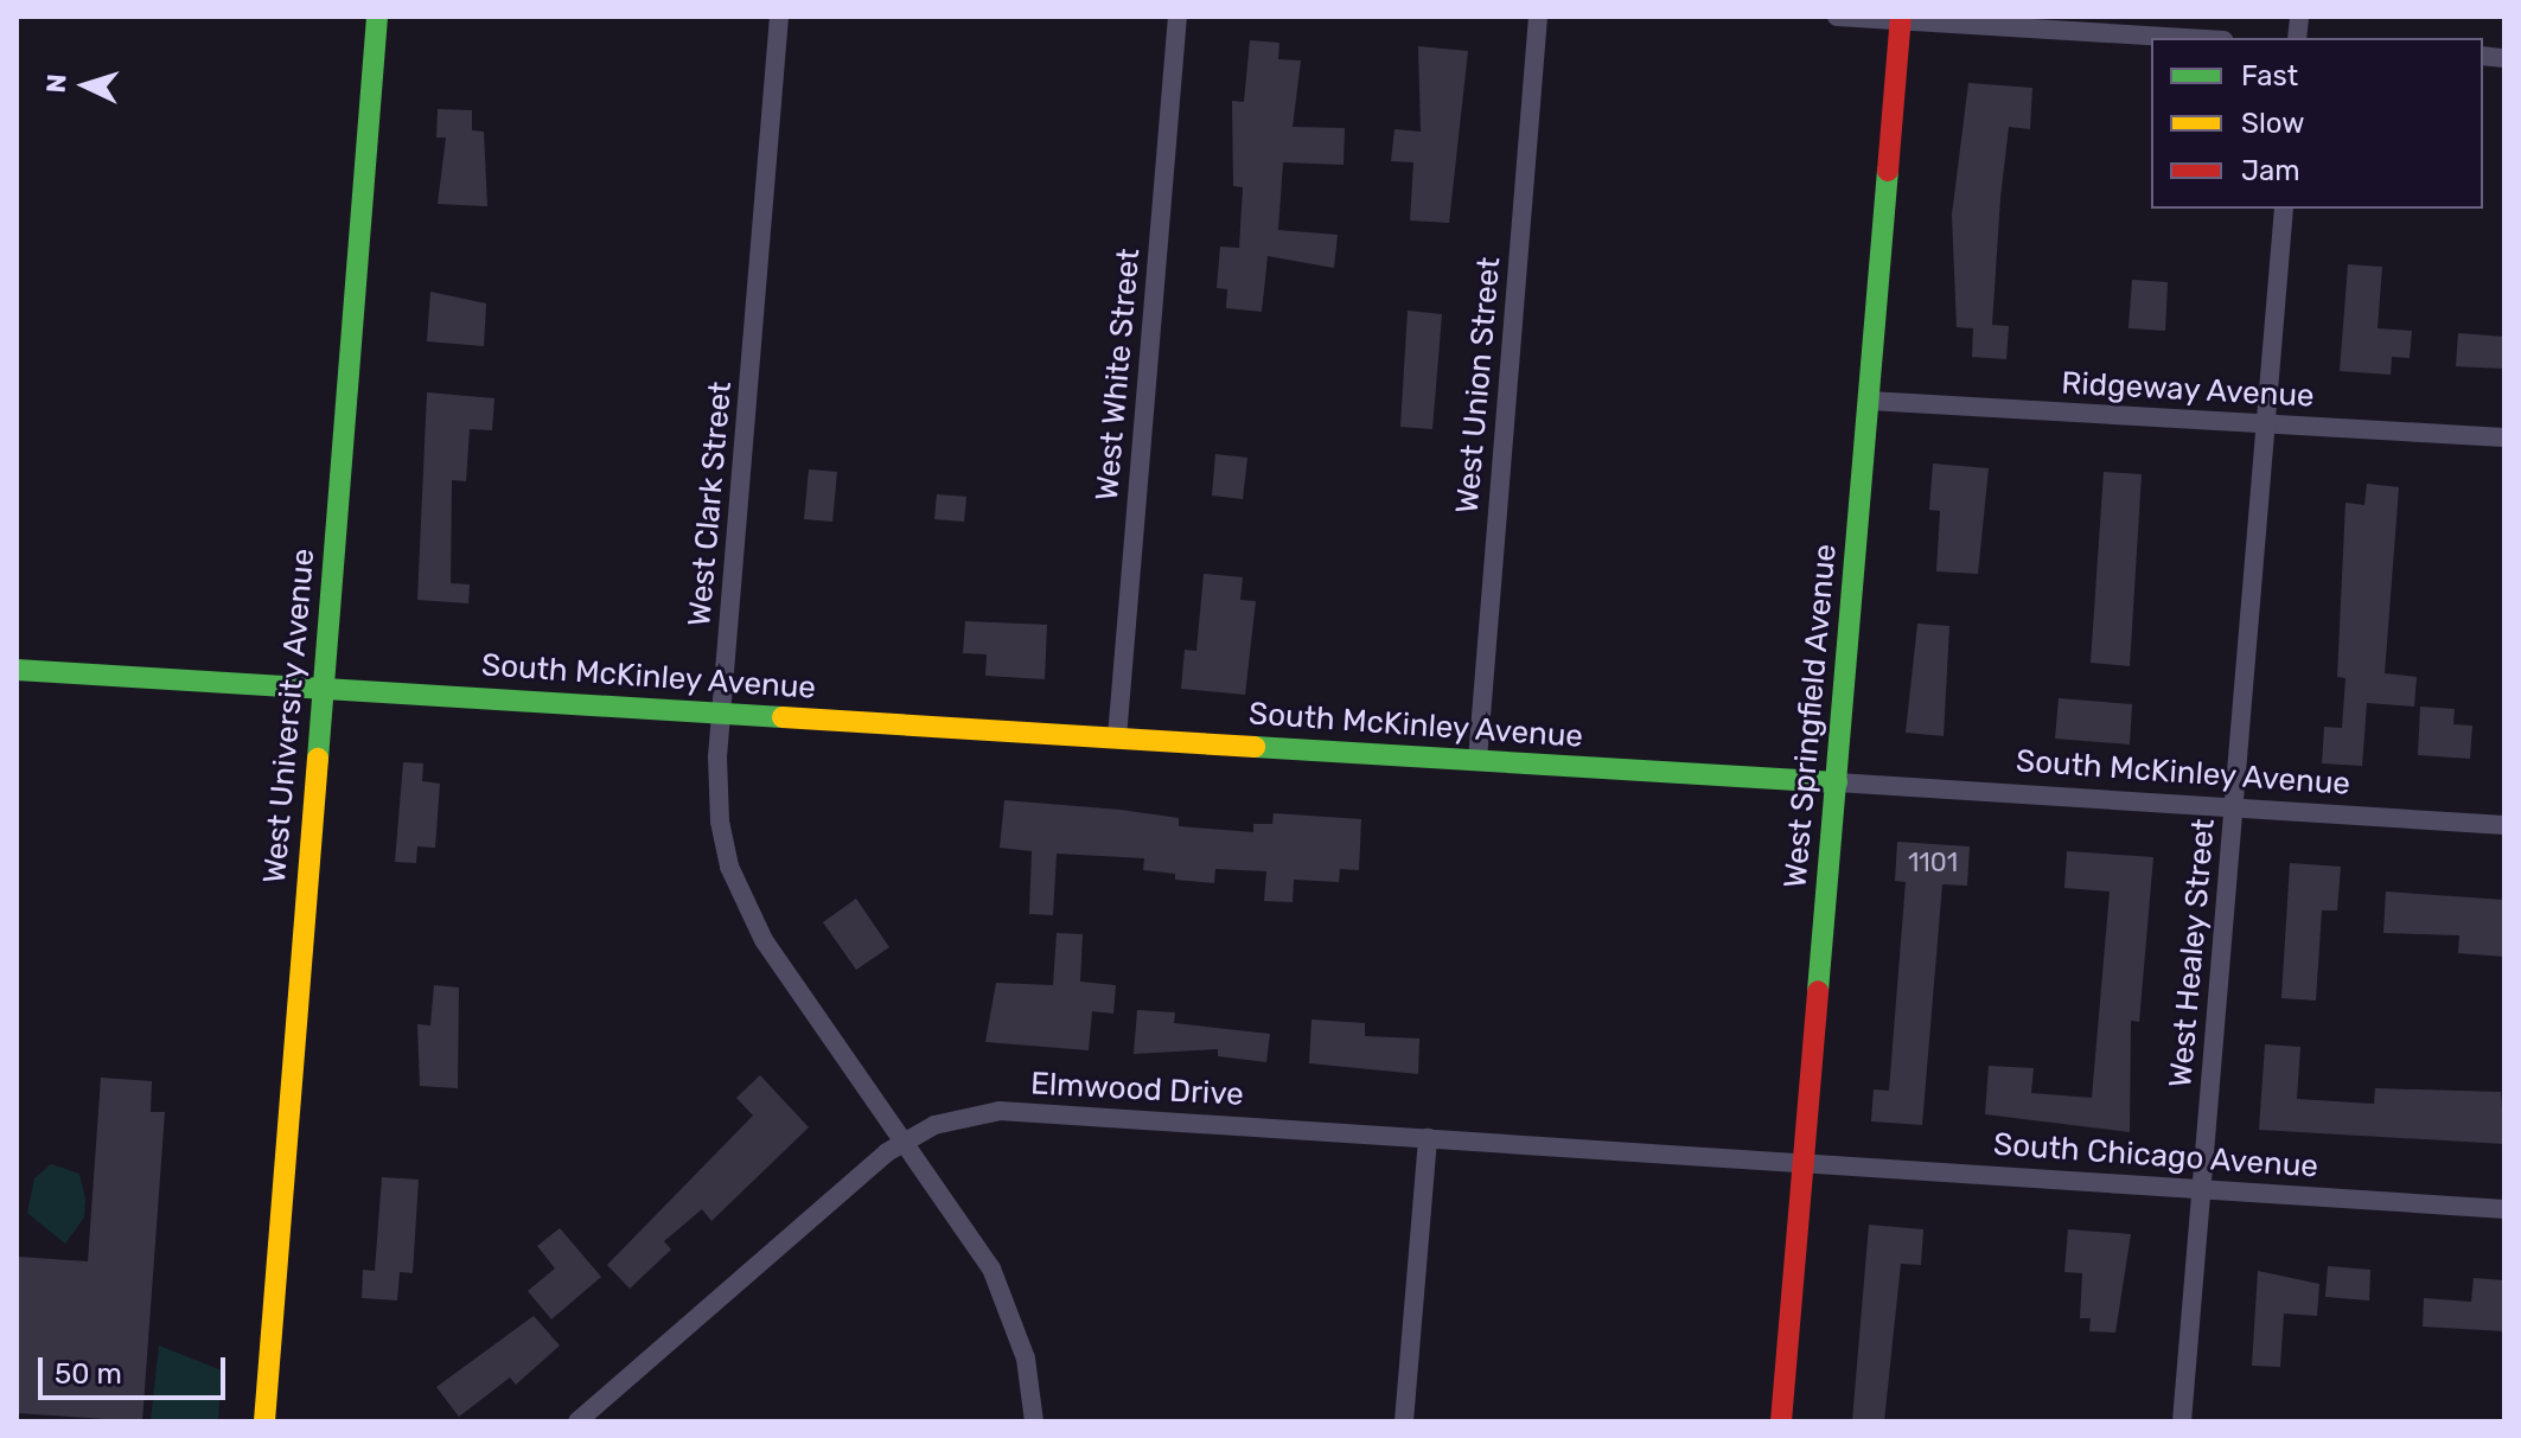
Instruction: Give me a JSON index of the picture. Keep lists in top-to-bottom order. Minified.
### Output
{"streets":{"main road":["South McKinley Avenue","West University Avenue","West Springfield Avenue"],"street":["West White Street","West Union Street","Ridgeway Avenue","West Clark Street","West Healey Street","Elmwood Drive","South Chicago Avenue"]},"crossings":[["West White Street","South McKinley Avenue"],["West Union Street","South McKinley Avenue"],["Ridgeway Avenue","West Springfield Avenue"],["Ridgeway Avenue","West Healey Street"],["West Clark Street","South McKinley Avenue"],["West Clark Street","Elmwood Drive"],["South McKinley Avenue","West University Avenue"],["South McKinley Avenue","West Springfield Avenue"],["South McKinley Avenue","West Healey Street"],["West Springfield Avenue","Elmwood Drive"],["West Springfield Avenue","South Chicago Avenue"],["West Healey Street","South Chicago Avenue"],["Elmwood Drive","South Chicago Avenue"]],"house_numbers":["1101"],"legend":["Fast","Slow","Jam"],"scale_bar":"50 m","north":"left"}
